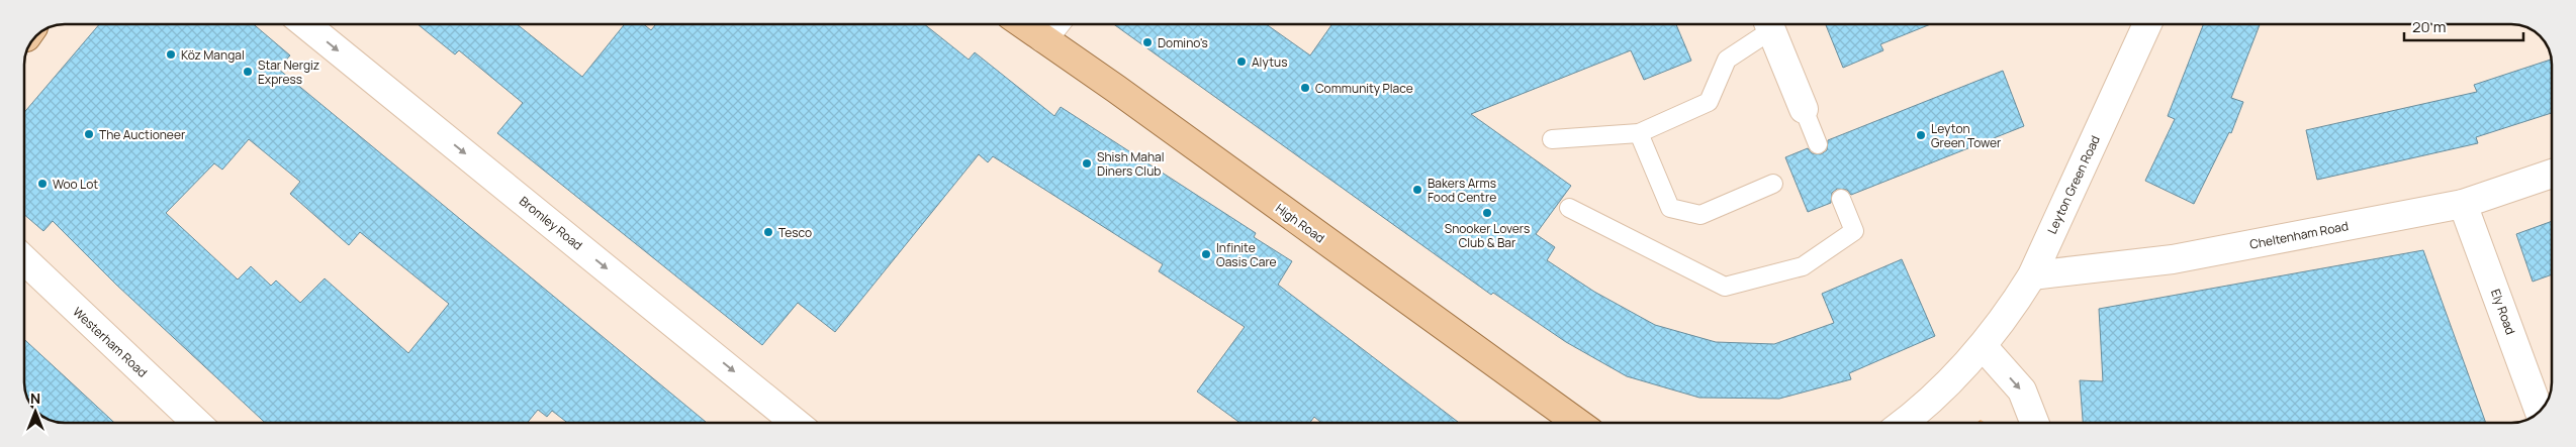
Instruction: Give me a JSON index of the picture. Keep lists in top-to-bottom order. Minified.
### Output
{"streets":{"main road":["High Road"],"street":["Leyton Green Road","Bromley Road","Cheltenham Road","Ely Road","Westerham Road"]},"crossings":[["Leyton Green Road","Cheltenham Road"],["Cheltenham Road","Ely Road"]],"one_way":["Bromley Road"],"places":["Domino's","Köz Mangal","Alytus","Star Nergiz Express","Community Place","The Auctioneer","Leyton Green Tower","Shish Mahal Diners Club","Woo Lot","Bakers Arms Food Centre","Snooker Lovers Club & Bar","Tesco","Infinite Oasis Care"],"scale_bar":"20 m","north":"top"}
